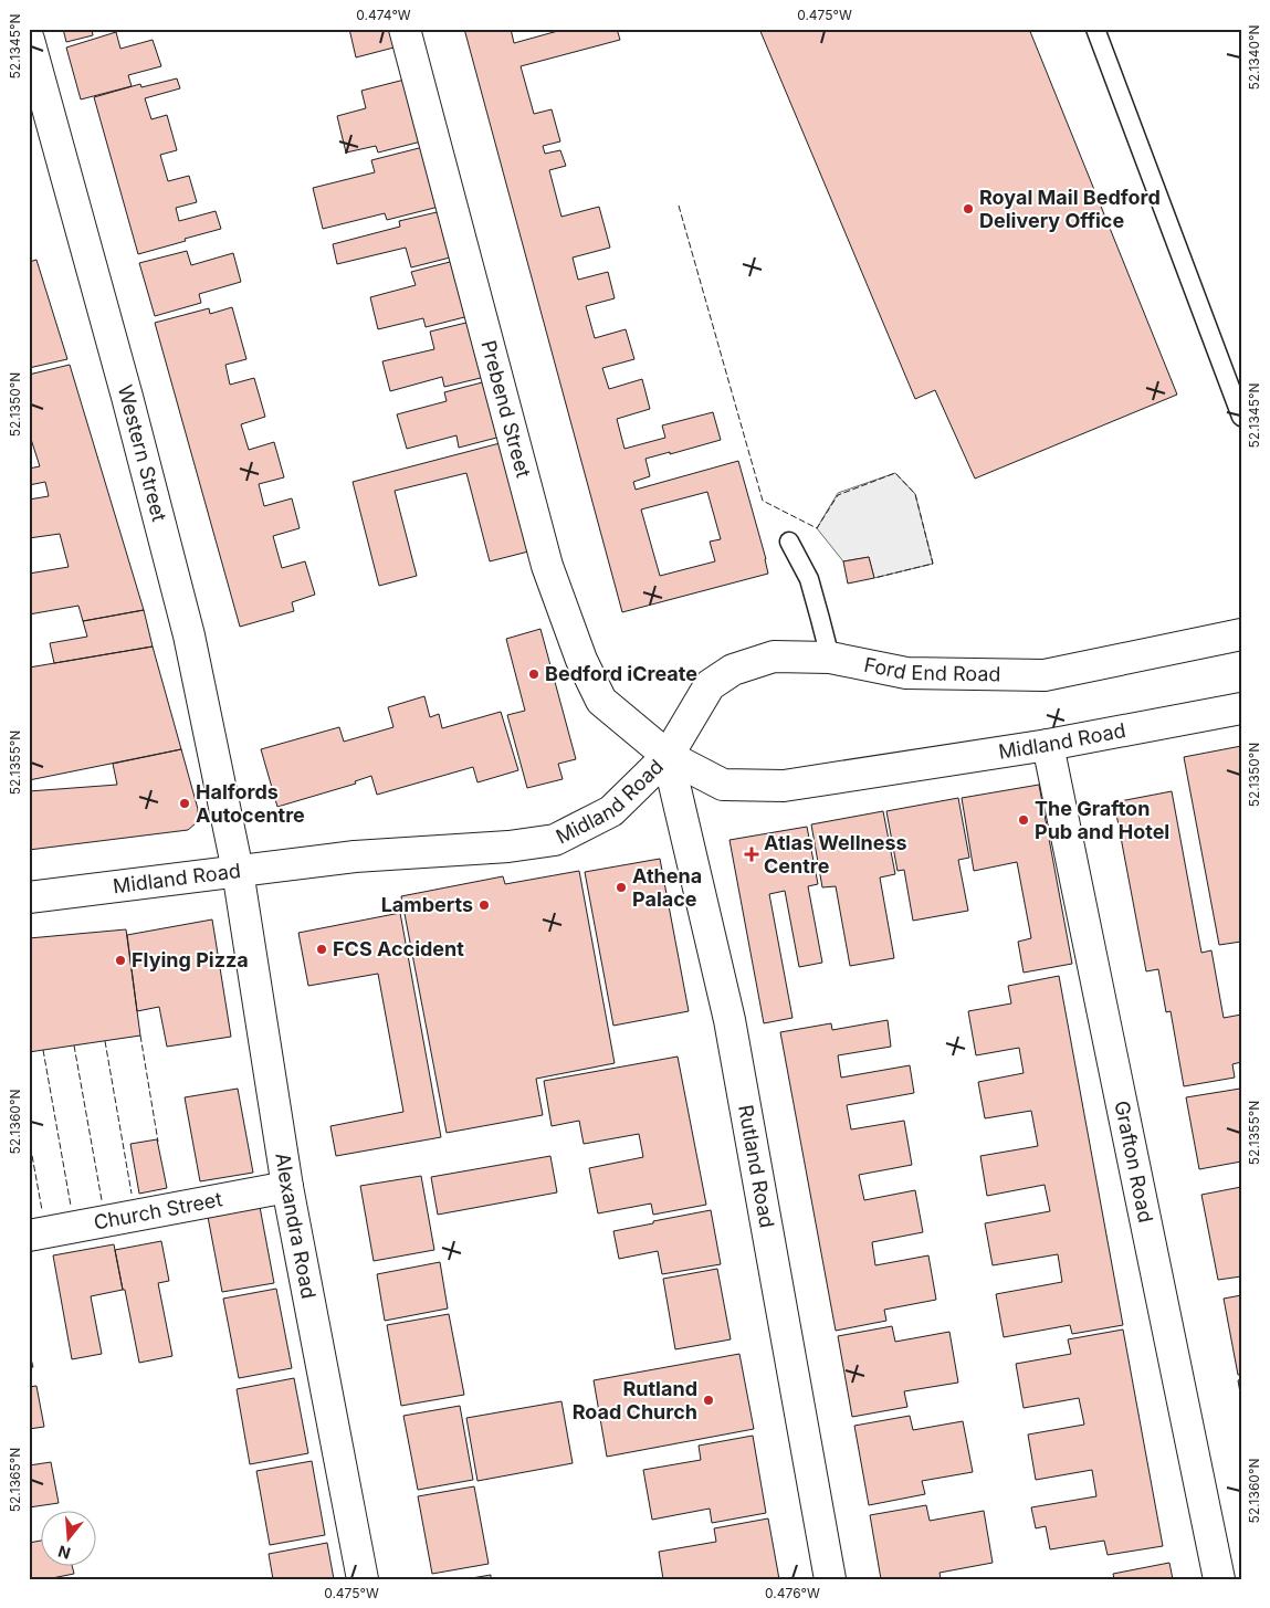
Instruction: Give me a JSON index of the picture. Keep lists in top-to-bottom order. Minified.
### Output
{"streets":{"street":["Prebend Street","Western Street","Ford End Road","Midland Road","Grafton Road","Rutland Road","Church Street","Alexandra Road"]},"crossings":[["Prebend Street","Ford End Road"],["Prebend Street","Midland Road"],["Prebend Street","Rutland Road"],["Western Street","Midland Road"],["Western Street","Alexandra Road"],["Ford End Road","Midland Road"],["Ford End Road","Rutland Road"],["Midland Road","Grafton Road"],["Midland Road","Rutland Road"],["Midland Road","Alexandra Road"],["Church Street","Alexandra Road"]],"places":{"other":["Royal Mail Bedford Delivery Office","Bedford iCreate","Halfords Autocentre","The Grafton Pub and Hotel","Athena Palace","Lamberts","FCS Accident","Flying Pizza","Rutland Road Church"],"health":["Atlas Wellness Centre"]},"north":"bottom","coordinates":["0.474°W","0.475°W","52.1345°N","52.1340°N","52.1350°N","52.1355°N","52.1360°N","52.1365°N","0.476°W"]}
